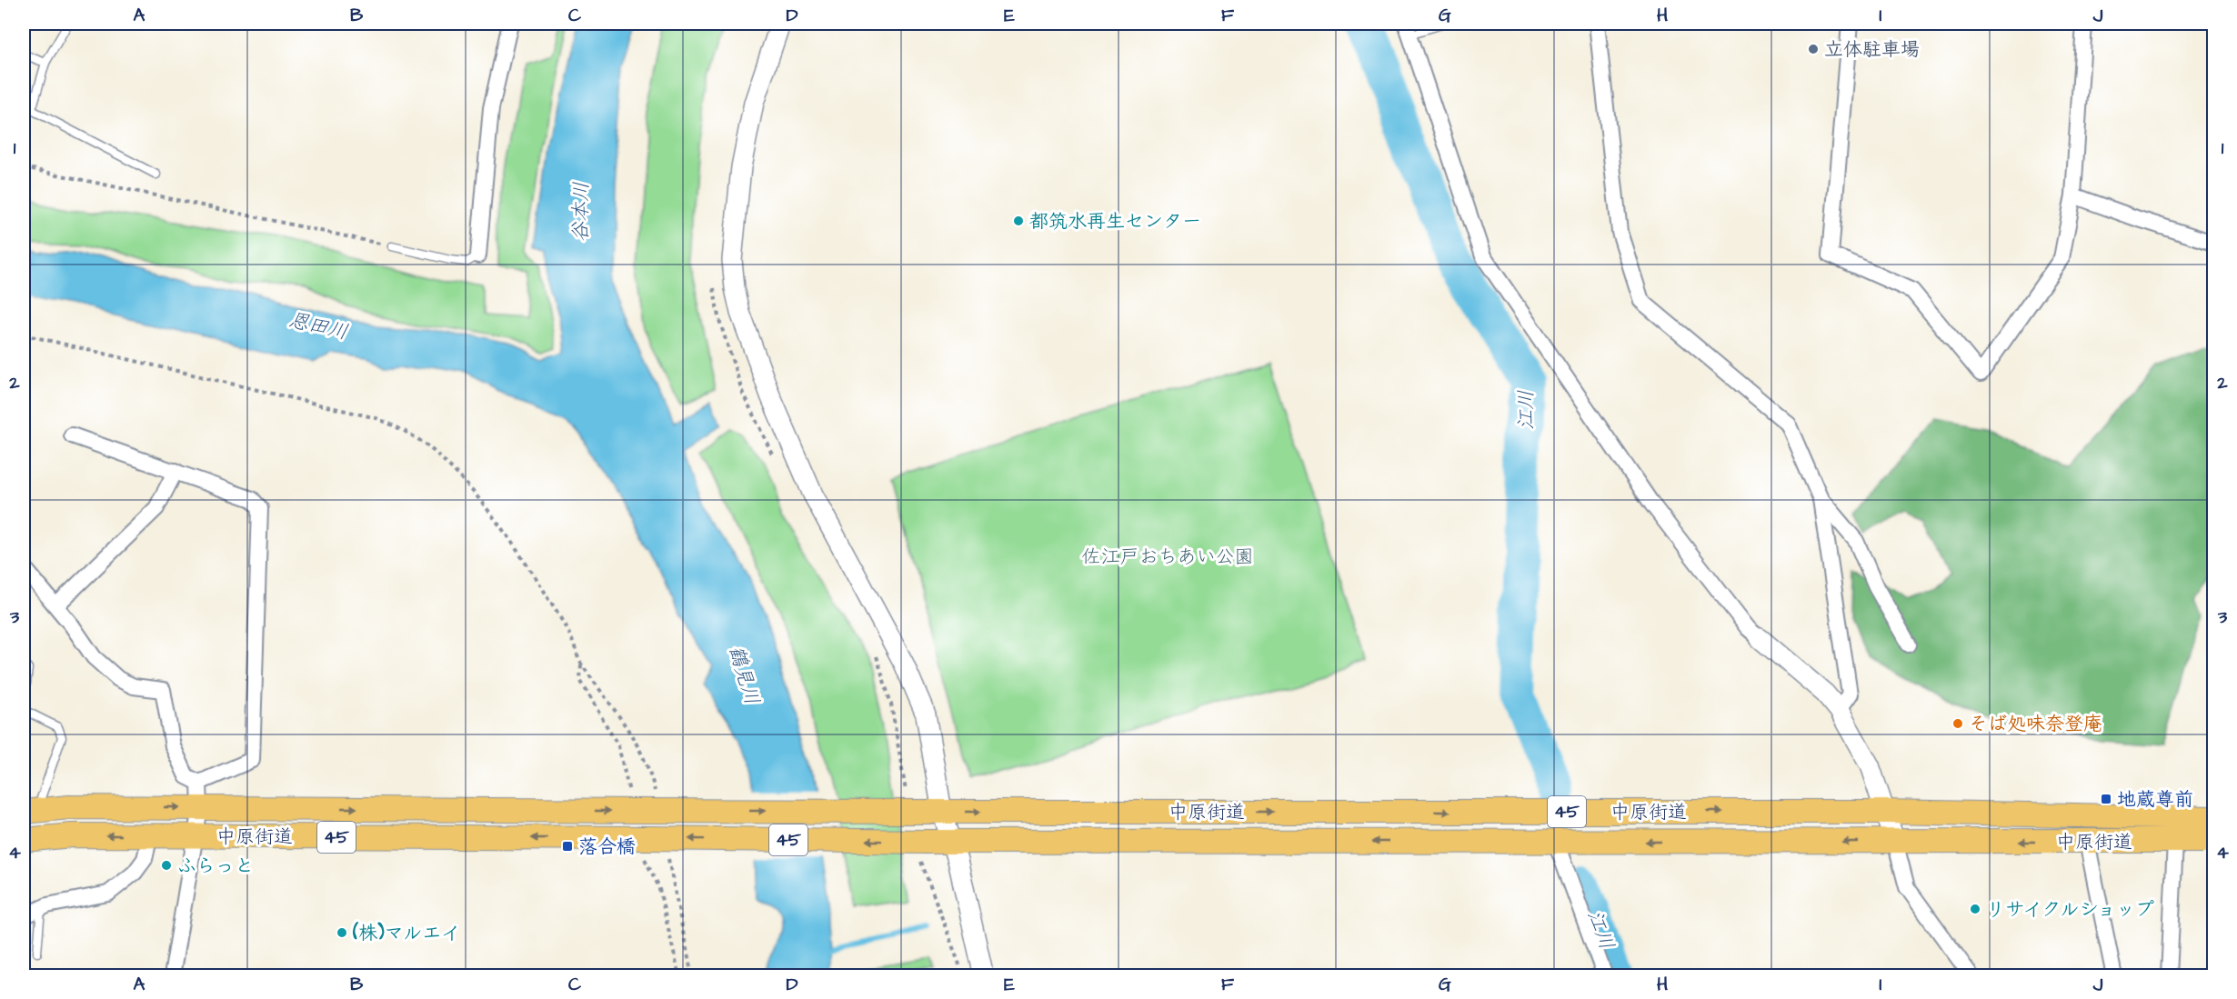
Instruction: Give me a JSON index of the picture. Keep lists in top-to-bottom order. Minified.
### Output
{"streets":{"main road":["中原街道","45"]},"crossings":[["中原街道","45"]],"water":["谷本川","恩田川","江川","鶴見川"],"parks":["佐江戸おちあい公園"],"places":{"other":["立体駐車場","都筑水再生センター","そば処味奈登庵","ふらっと","リサイクルショップ","(株)マルエイ"],"transit":["地蔵尊前","落合橋"]},"grid":{"columns":["A","B","C","D","E","F","G","H","I","J"],"rows":["1","2","3","4"]}}
